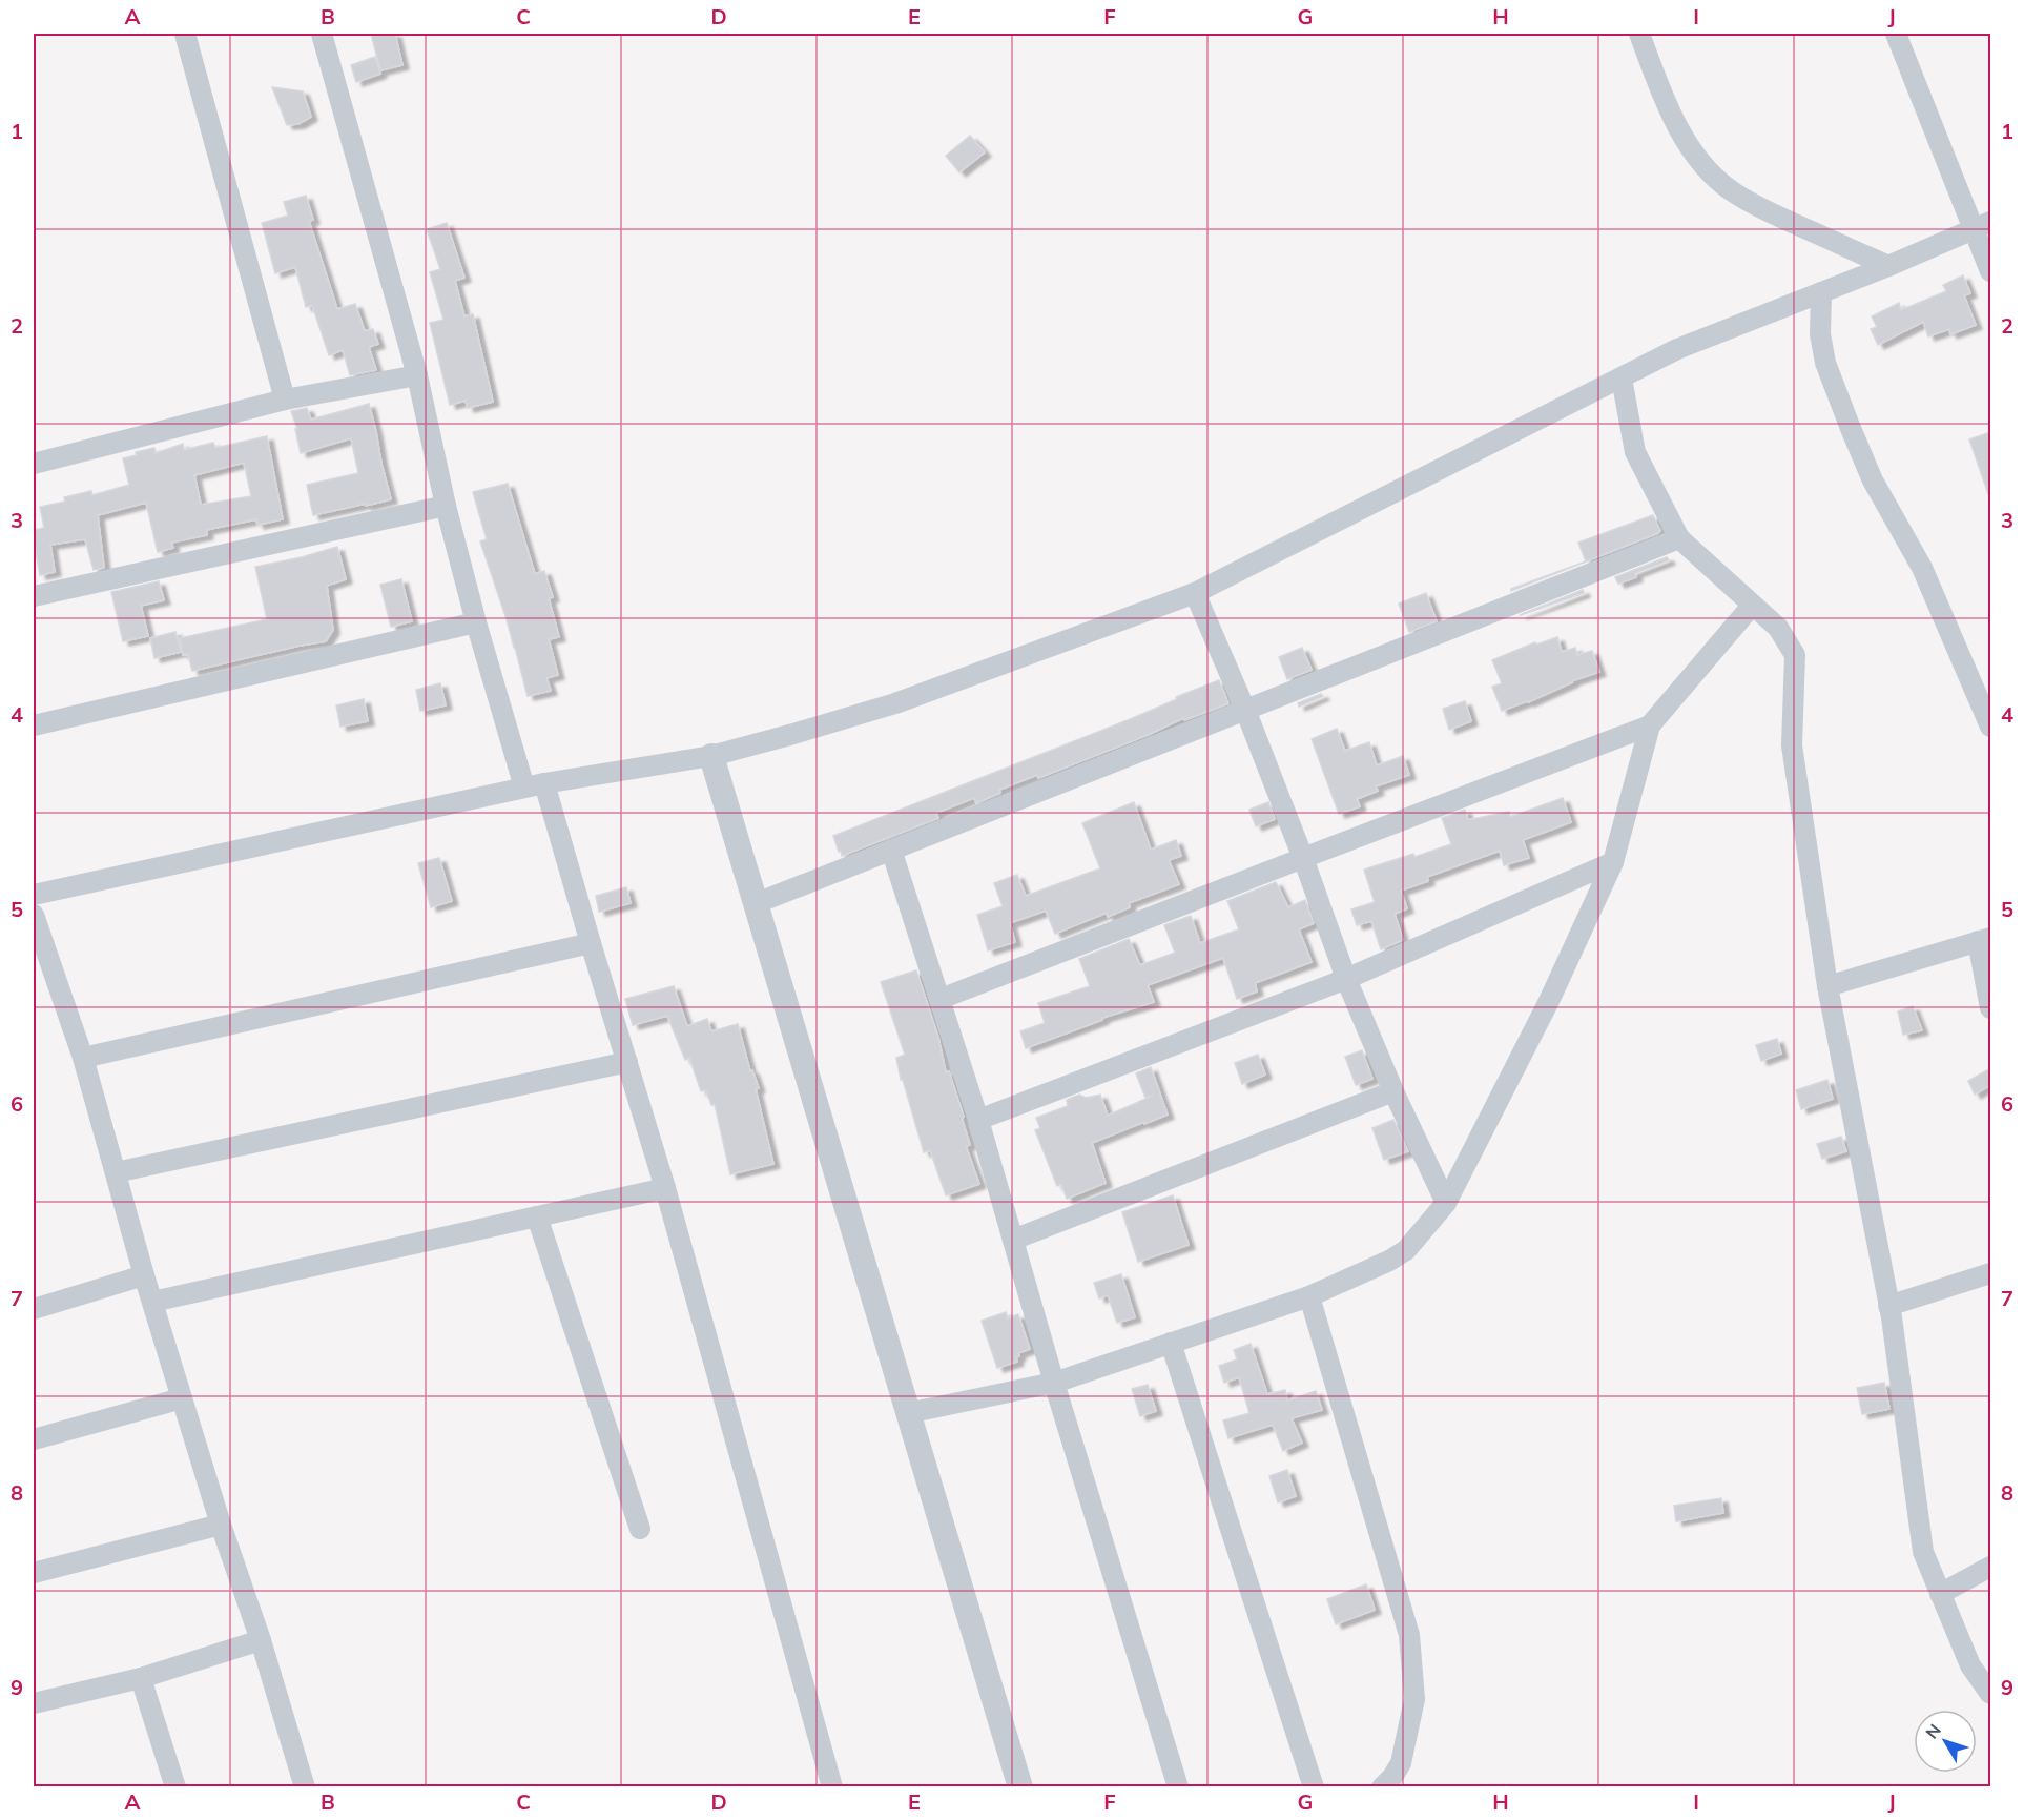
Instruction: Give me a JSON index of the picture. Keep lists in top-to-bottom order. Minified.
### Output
{"north":"top left","grid":{"columns":["A","B","C","D","E","F","G","H","I","J"],"rows":["1","2","3","4","5","6","7","8","9"]}}
